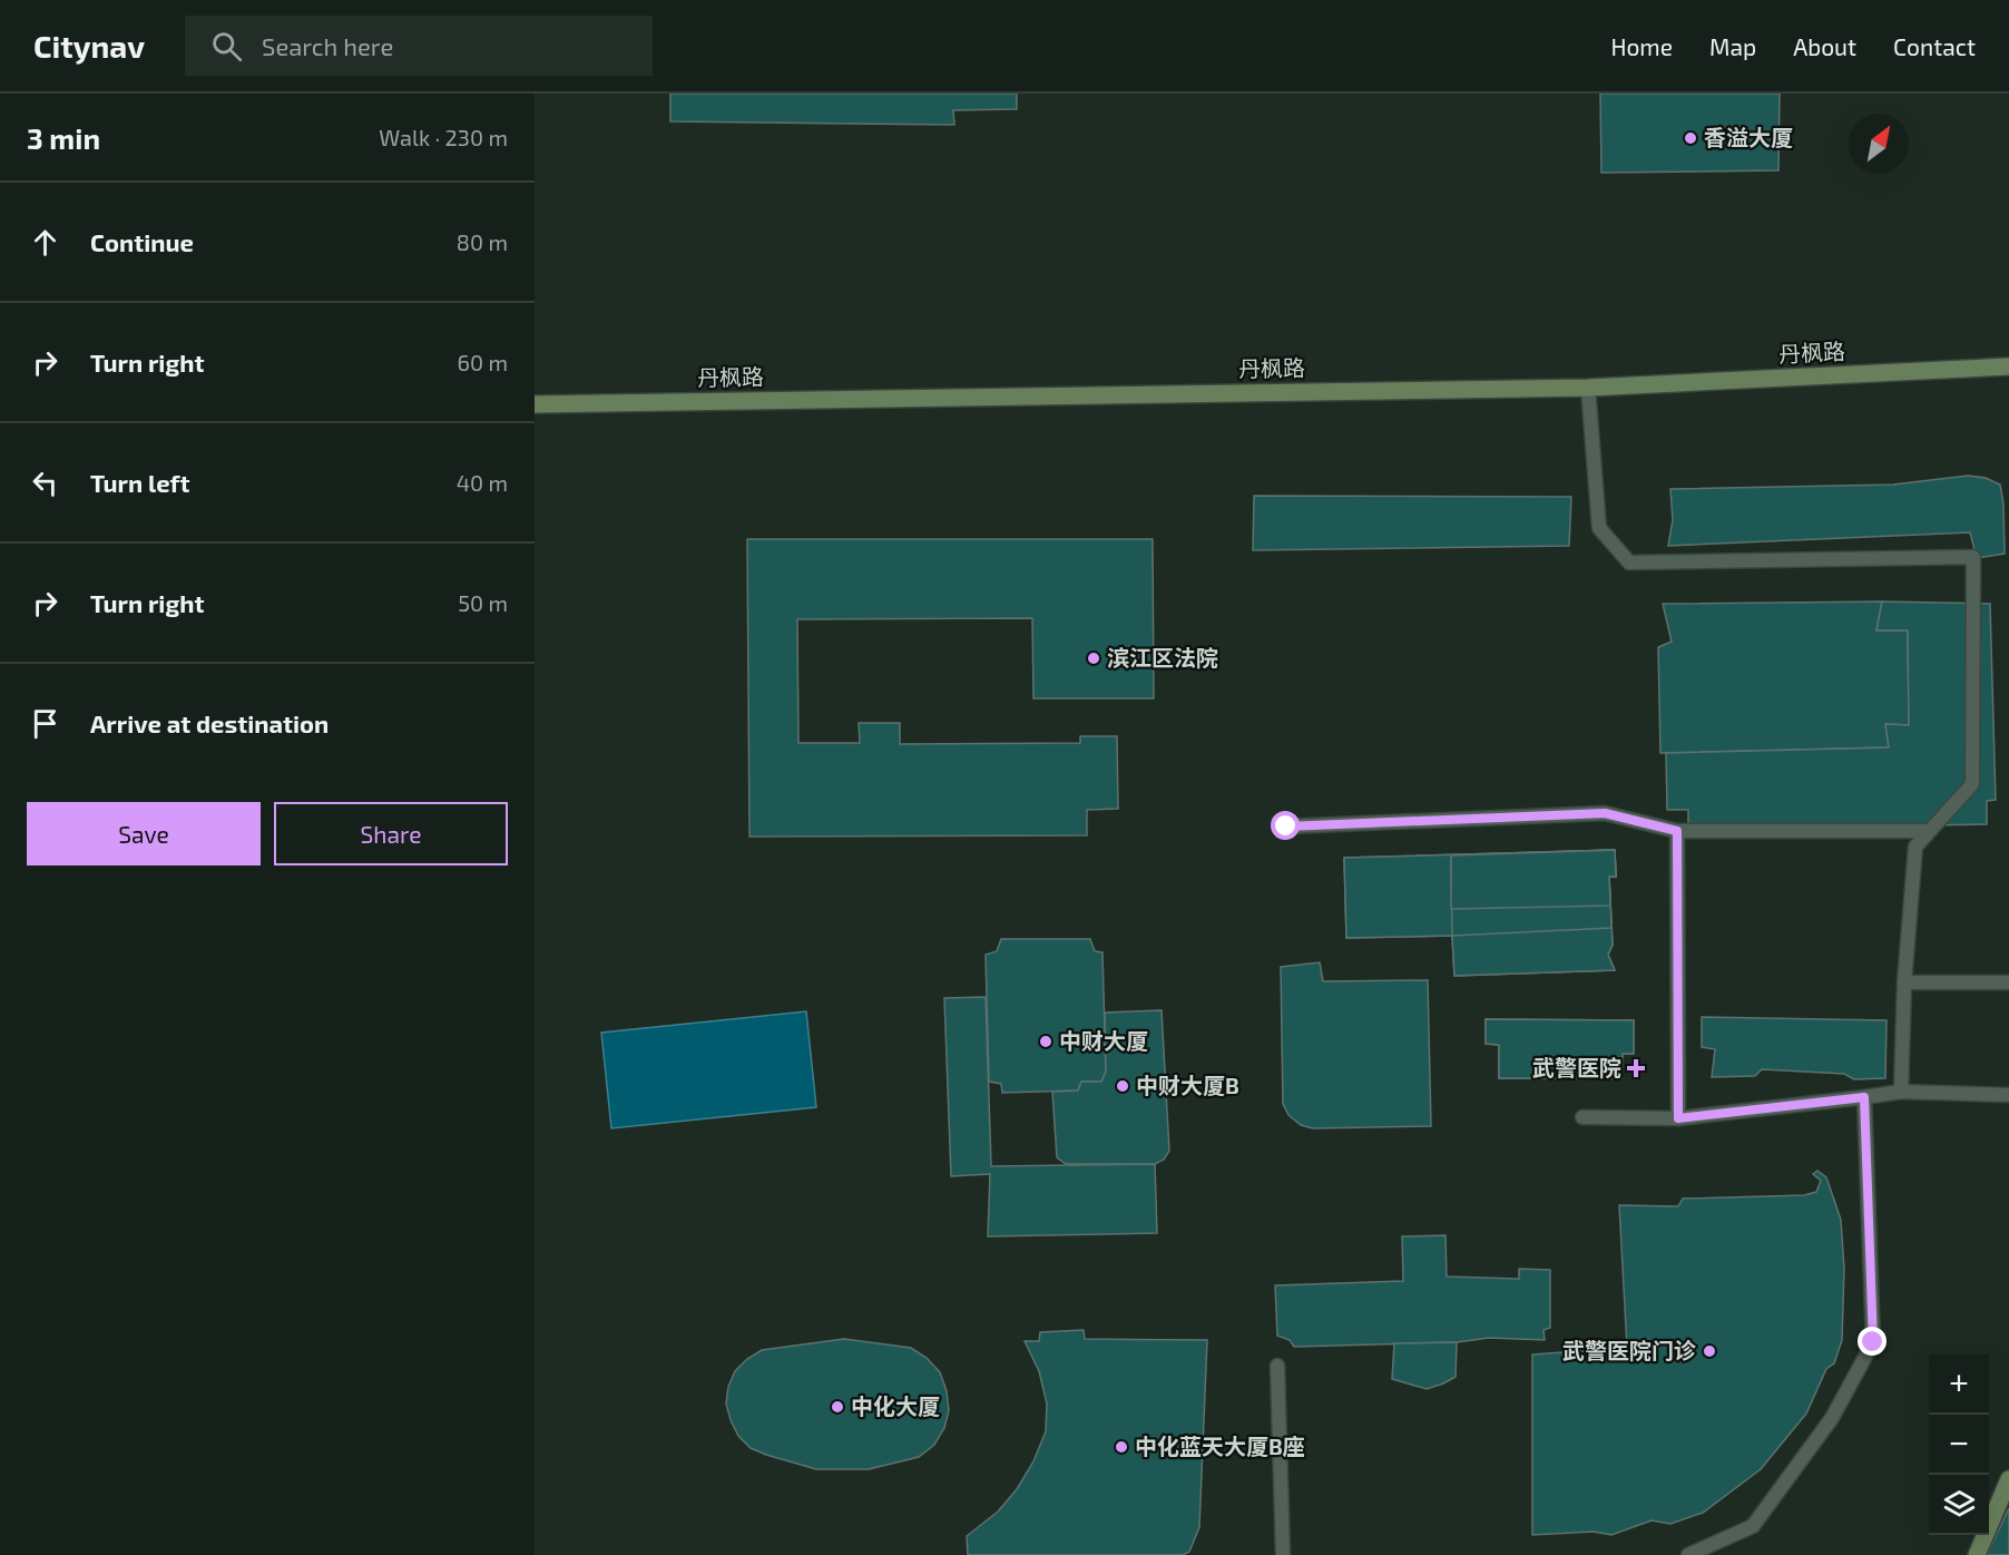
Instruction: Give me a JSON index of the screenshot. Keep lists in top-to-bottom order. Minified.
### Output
{"streets":{"street":["丹枫路"]},"places":{"other":["香溢大厦","滨江区法院","中财大厦","中财大厦B","武警医院门诊","中化大厦","中化蓝天大厦B座"],"health":["武警医院"]},"north":"top right","page":{"header":"Citynav","search":"Search here","nav":["Home","Map","About","Contact"],"heading":["3 min","Walk · 230 m"],"list":[["Continue","80 m"],["Turn right","60 m"],["Turn left","40 m"],["Turn right","50 m"],"Arrive at destination"],"buttons":["Save","Share"],"map_buttons":["+","−"]}}
